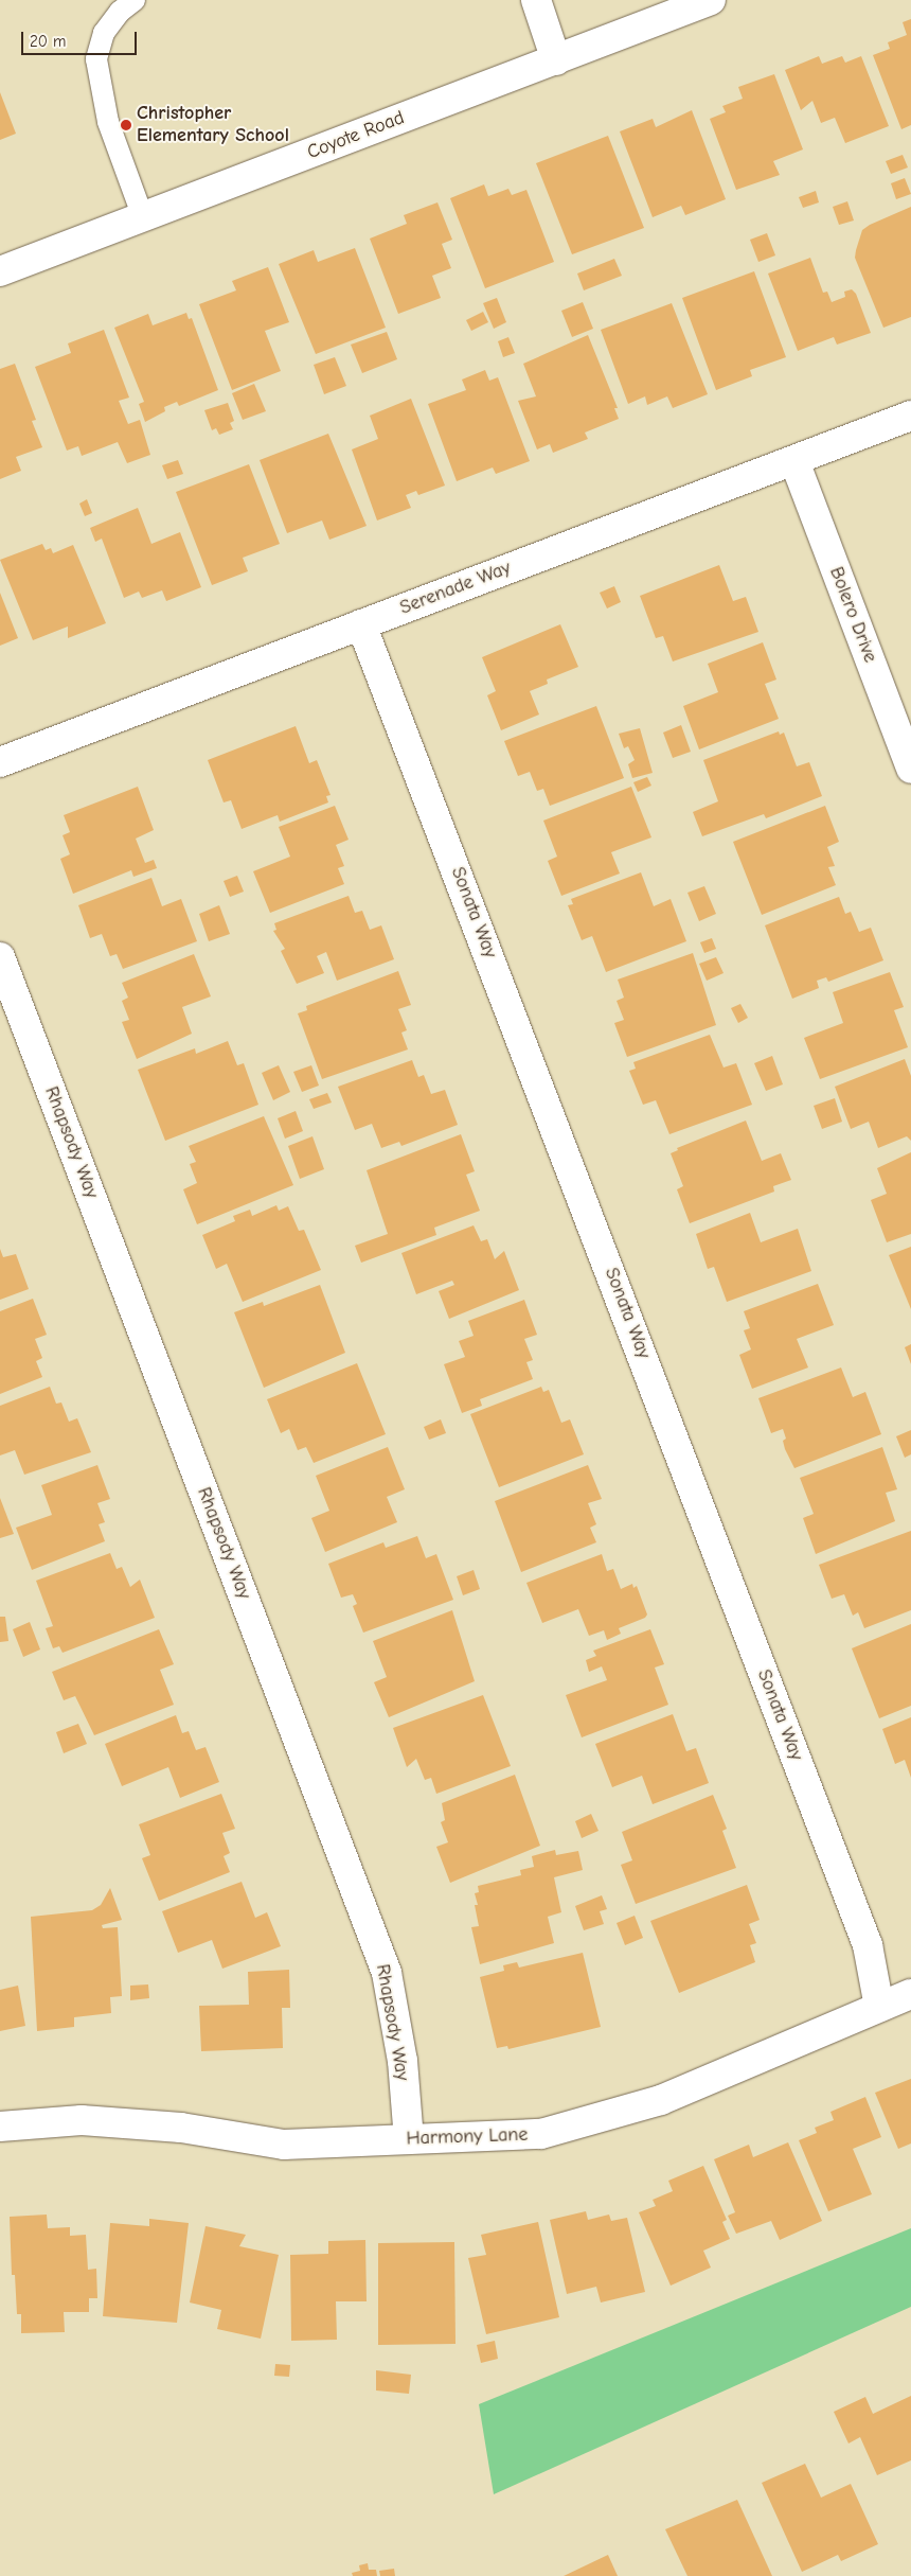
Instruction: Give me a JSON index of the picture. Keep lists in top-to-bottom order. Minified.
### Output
{"streets":{"street":["Coyote Road","Serenade Way","Bolero Drive","Sonata Way","Rhapsody Way","Harmony Lane"]},"crossings":[["Serenade Way","Bolero Drive"],["Serenade Way","Sonata Way"],["Sonata Way","Harmony Lane"],["Rhapsody Way","Harmony Lane"]],"places":["Christopher Elementary School"],"scale_bar":"20 m"}
